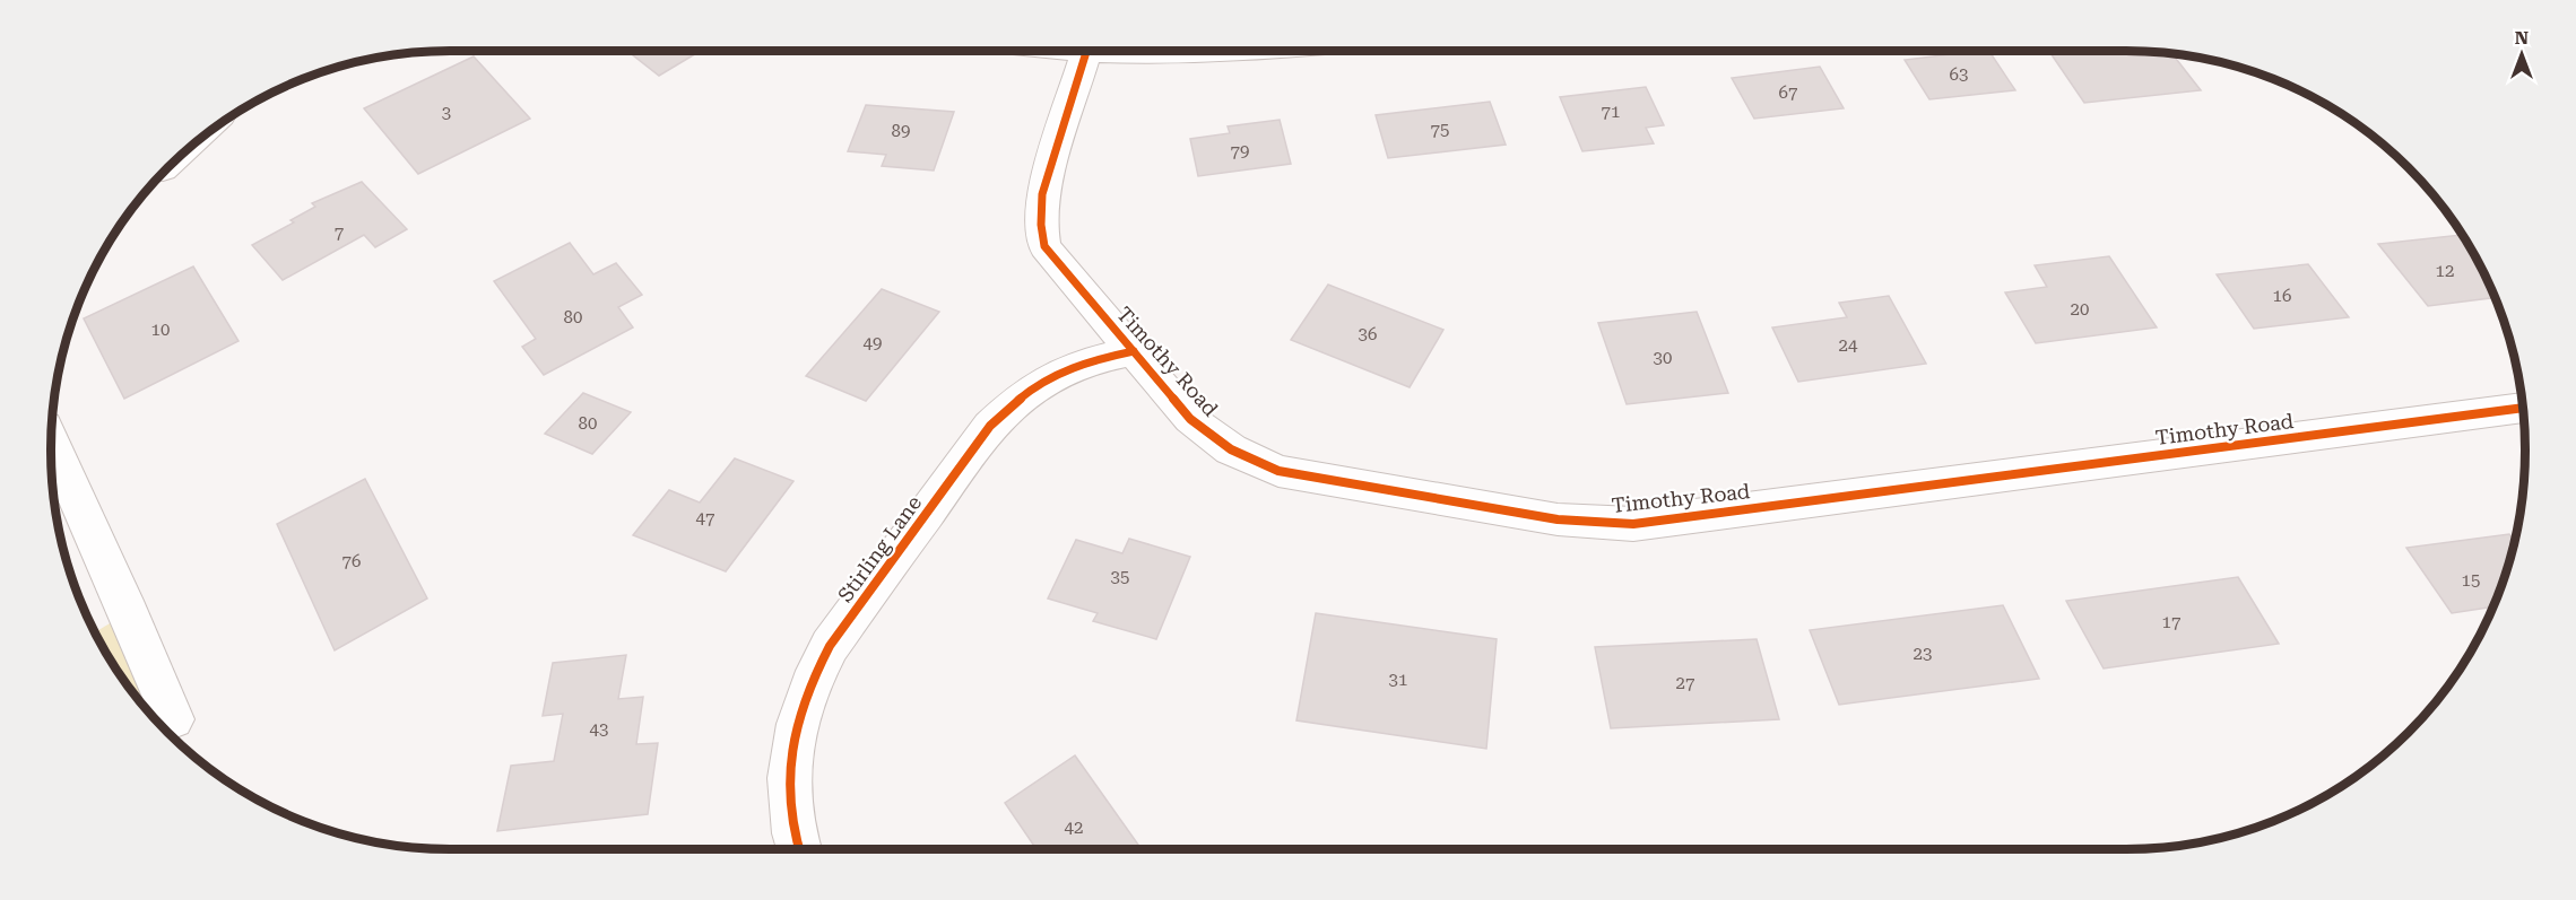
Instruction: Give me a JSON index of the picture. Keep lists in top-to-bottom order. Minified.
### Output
{"streets":{"street":["Timothy Road","Stirling Lane"]},"crossings":[["Timothy Road","Stirling Lane"]],"house_numbers":["63","67","71","3","75","89","79","7","12","16","20","80","10","36","49","24","30","80","47","76","35","15","17","23","31","27","43","42"],"north":"top"}
